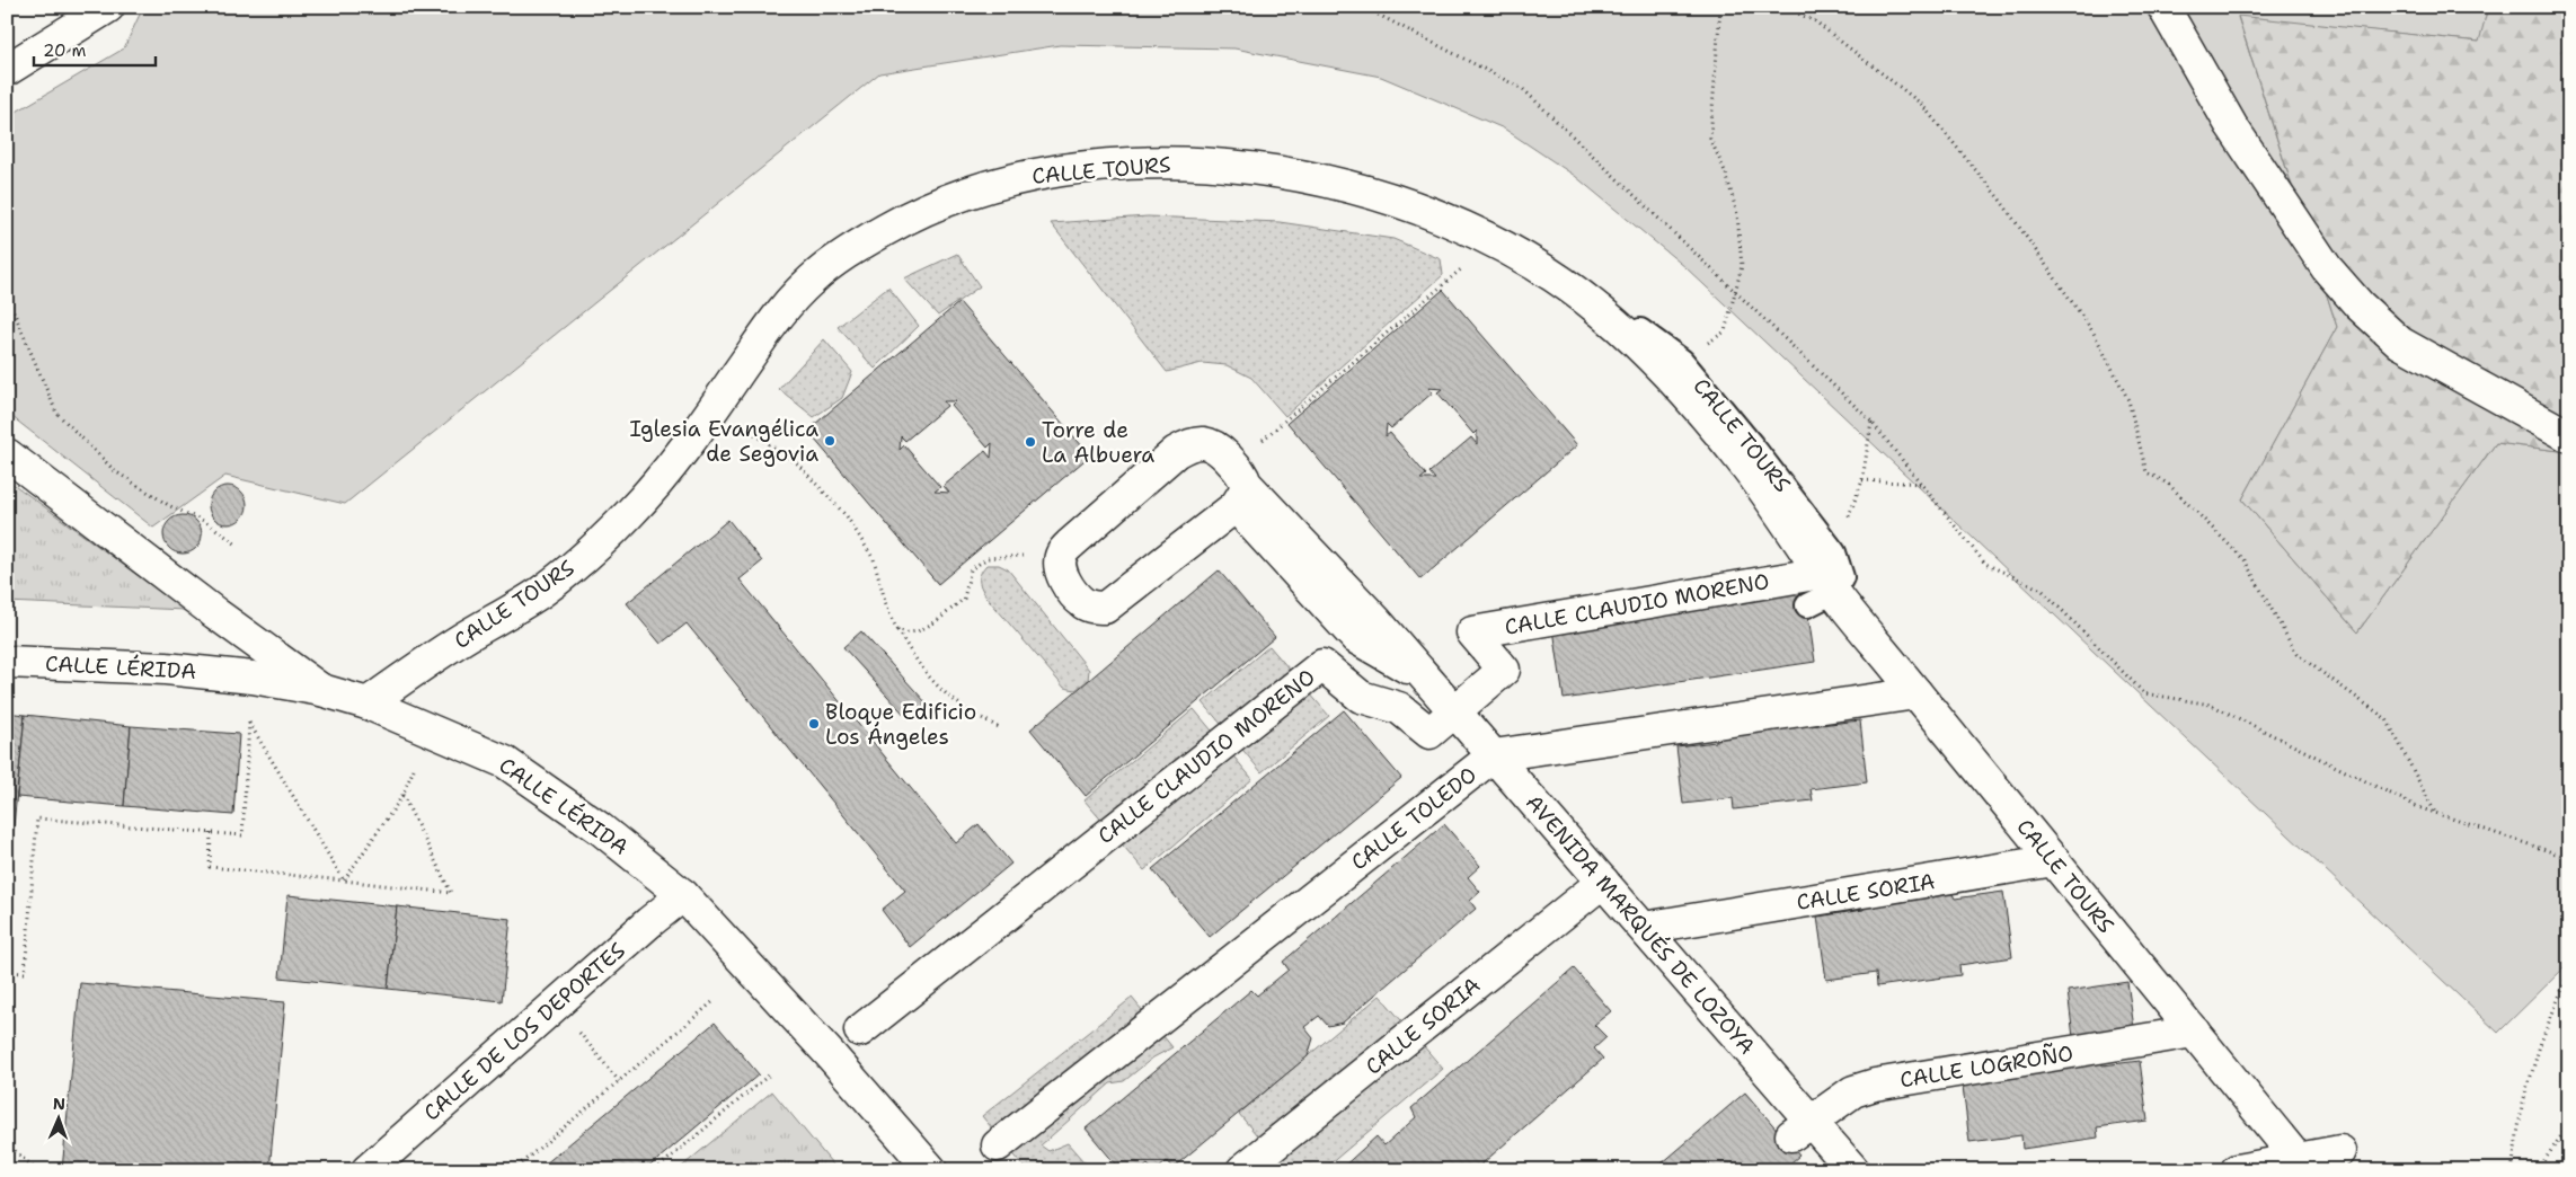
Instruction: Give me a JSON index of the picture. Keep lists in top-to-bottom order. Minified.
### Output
{"streets":{"street":["CALLE TOURS","CALLE CLAUDIO MORENO","CALLE LÉRIDA","CALLE TOLEDO","CALLE SORIA","AVENIDA MARQUÉS DE LOZOYA","CALLE DE LOS DEPORTES","CALLE LOGROÑO"]},"crossings":[["CALLE TOURS","CALLE CLAUDIO MORENO"],["CALLE TOURS","CALLE LÉRIDA"],["CALLE TOURS","CALLE TOLEDO"],["CALLE TOURS","CALLE SORIA"],["CALLE TOURS","CALLE LOGROÑO"],["CALLE CLAUDIO MORENO","AVENIDA MARQUÉS DE LOZOYA"],["CALLE LÉRIDA","CALLE DE LOS DEPORTES"],["CALLE TOLEDO","AVENIDA MARQUÉS DE LOZOYA"],["CALLE SORIA","AVENIDA MARQUÉS DE LOZOYA"],["AVENIDA MARQUÉS DE LOZOYA","CALLE LOGROÑO"]],"places":["Iglesia Evangélica de Segovia","Torre de La Albuera","Bloque Edificio Los Ángeles"],"scale_bar":"20 m","north":"top"}
